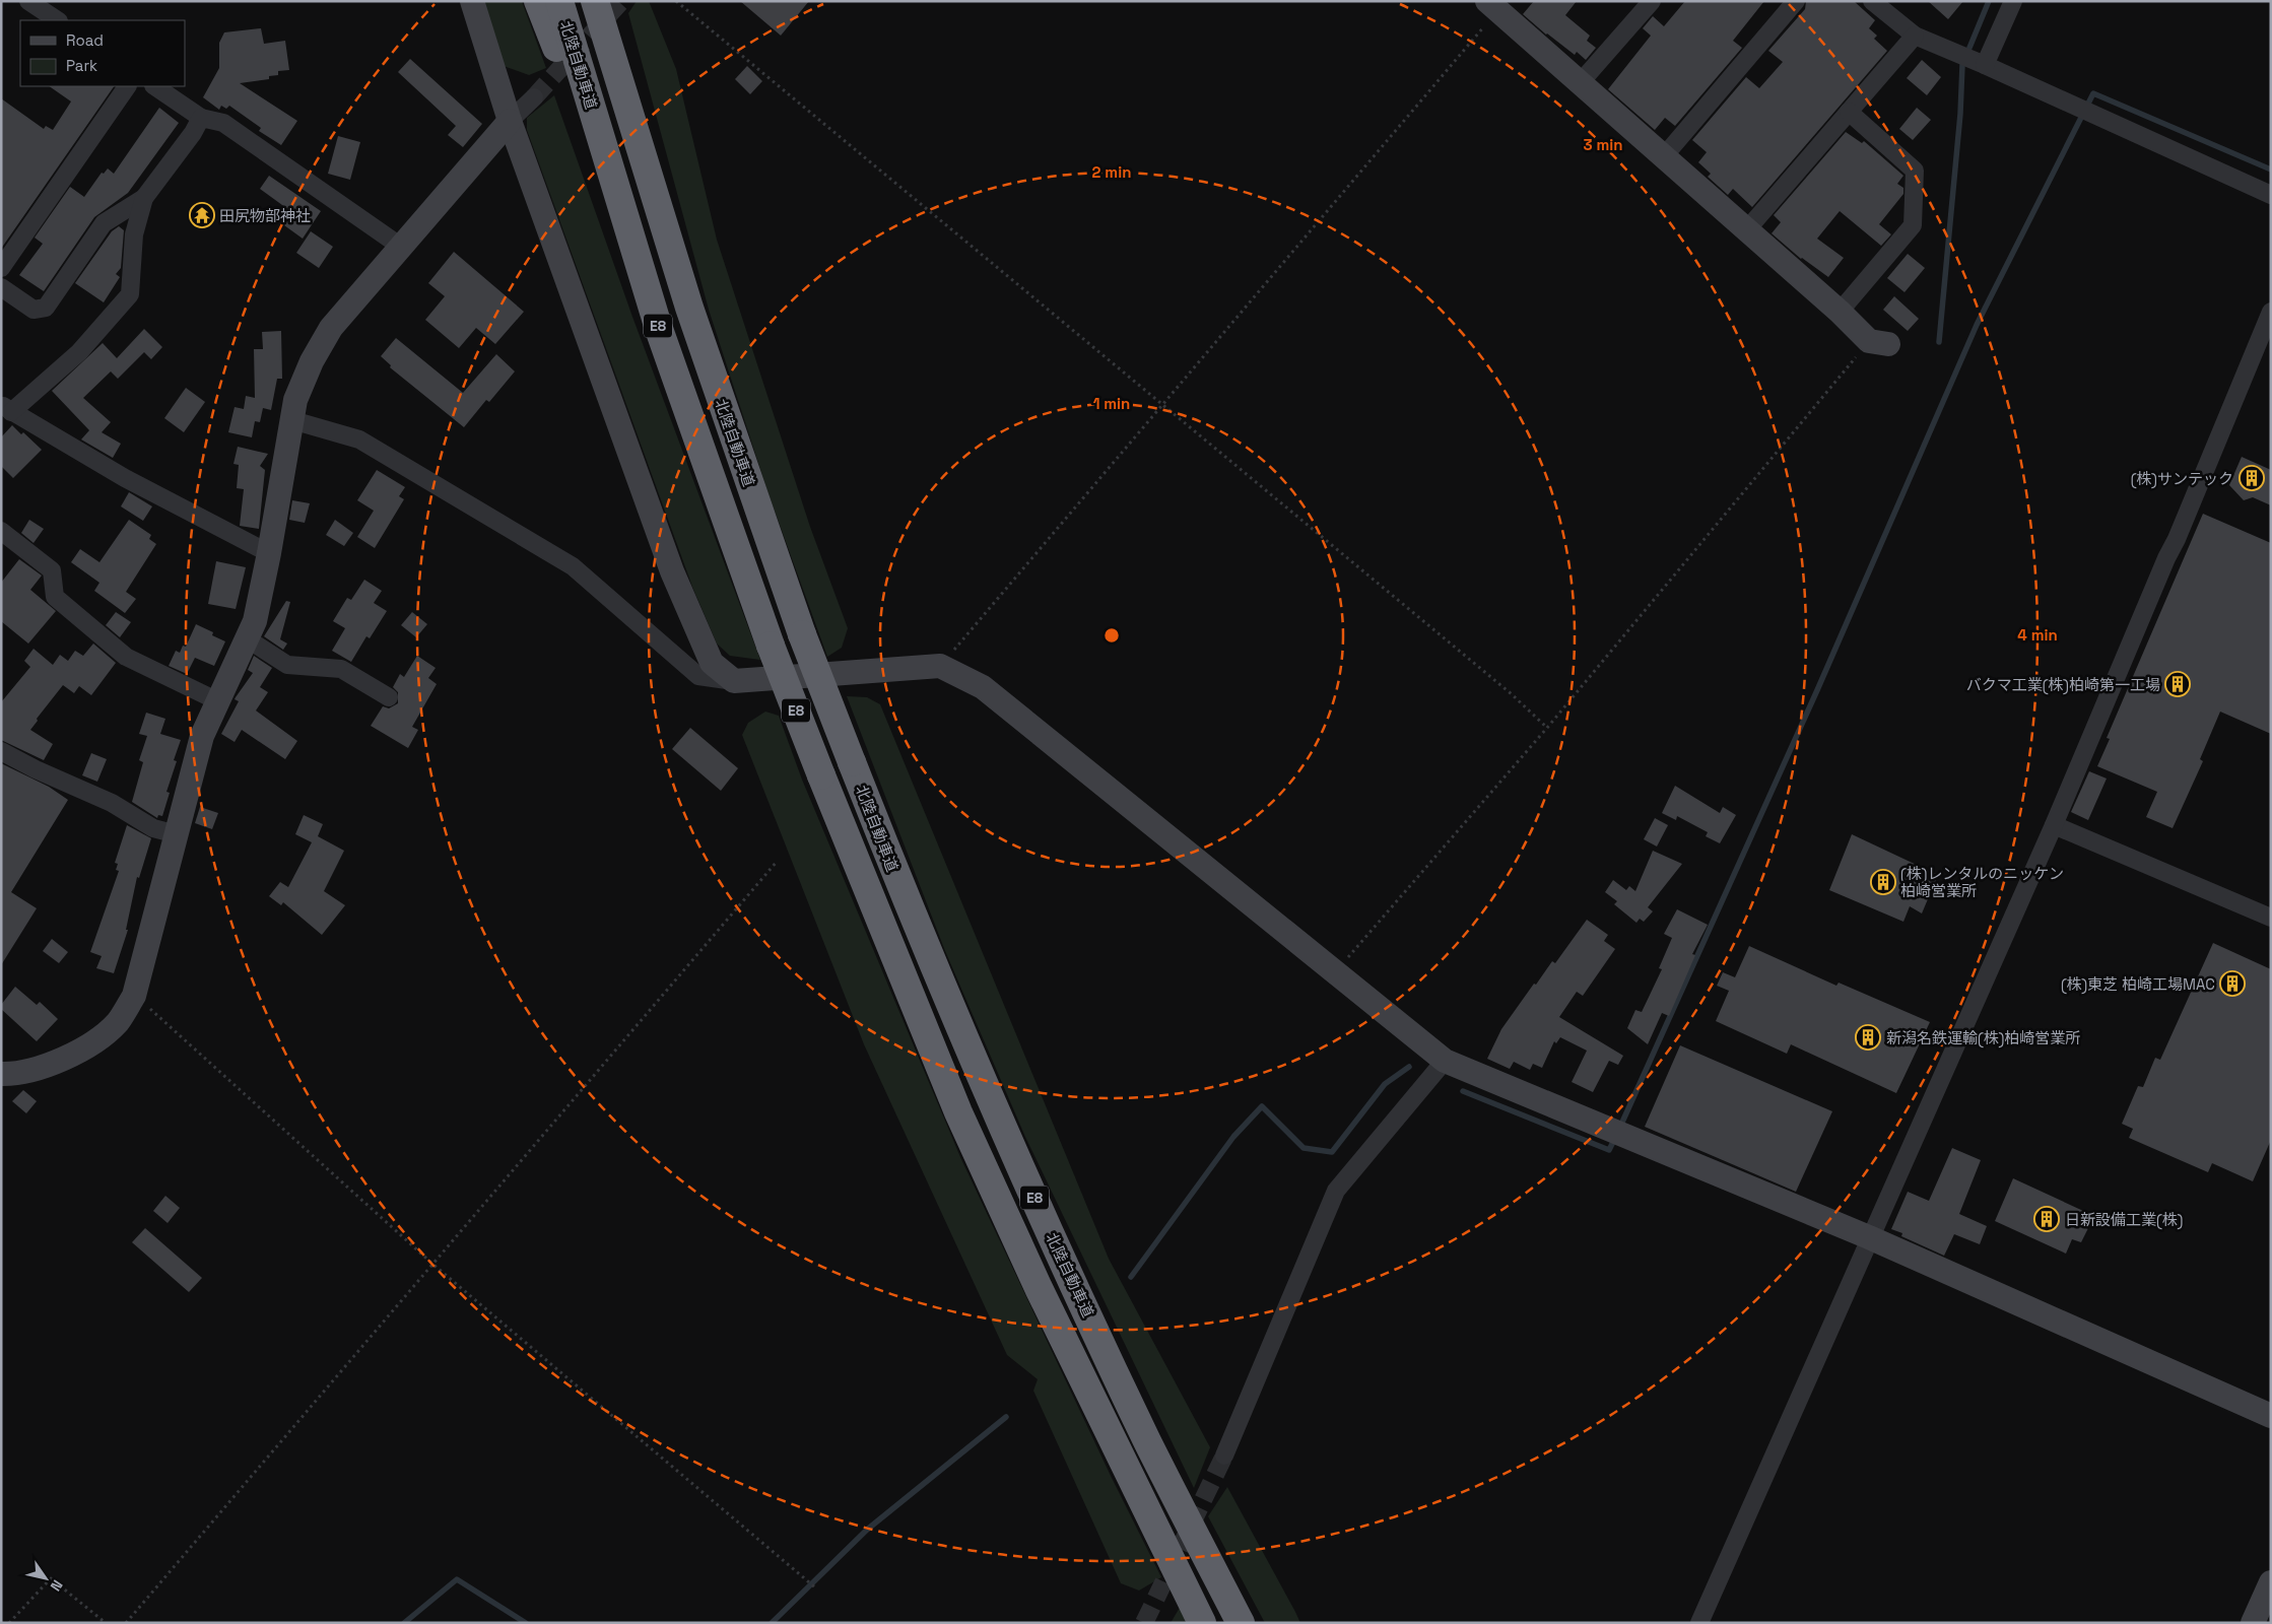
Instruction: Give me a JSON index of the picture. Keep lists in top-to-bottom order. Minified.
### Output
{"streets":{"highway":["北陸自動車道","E8"]},"places":{"temple":["田尻物部神社"],"building":["(株)サンテック","バクマ工業(株)柏崎第一工場","(株)レンタルのニッケン 柏崎営業所","(株)東芝 柏崎工場MAC","新潟名鉄運輸(株)柏崎営業所","日新設備工業(株)"]},"legend":["Road","Park"],"north":"bottom right","rings":["3 min","2 min","1 min","4 min"]}
